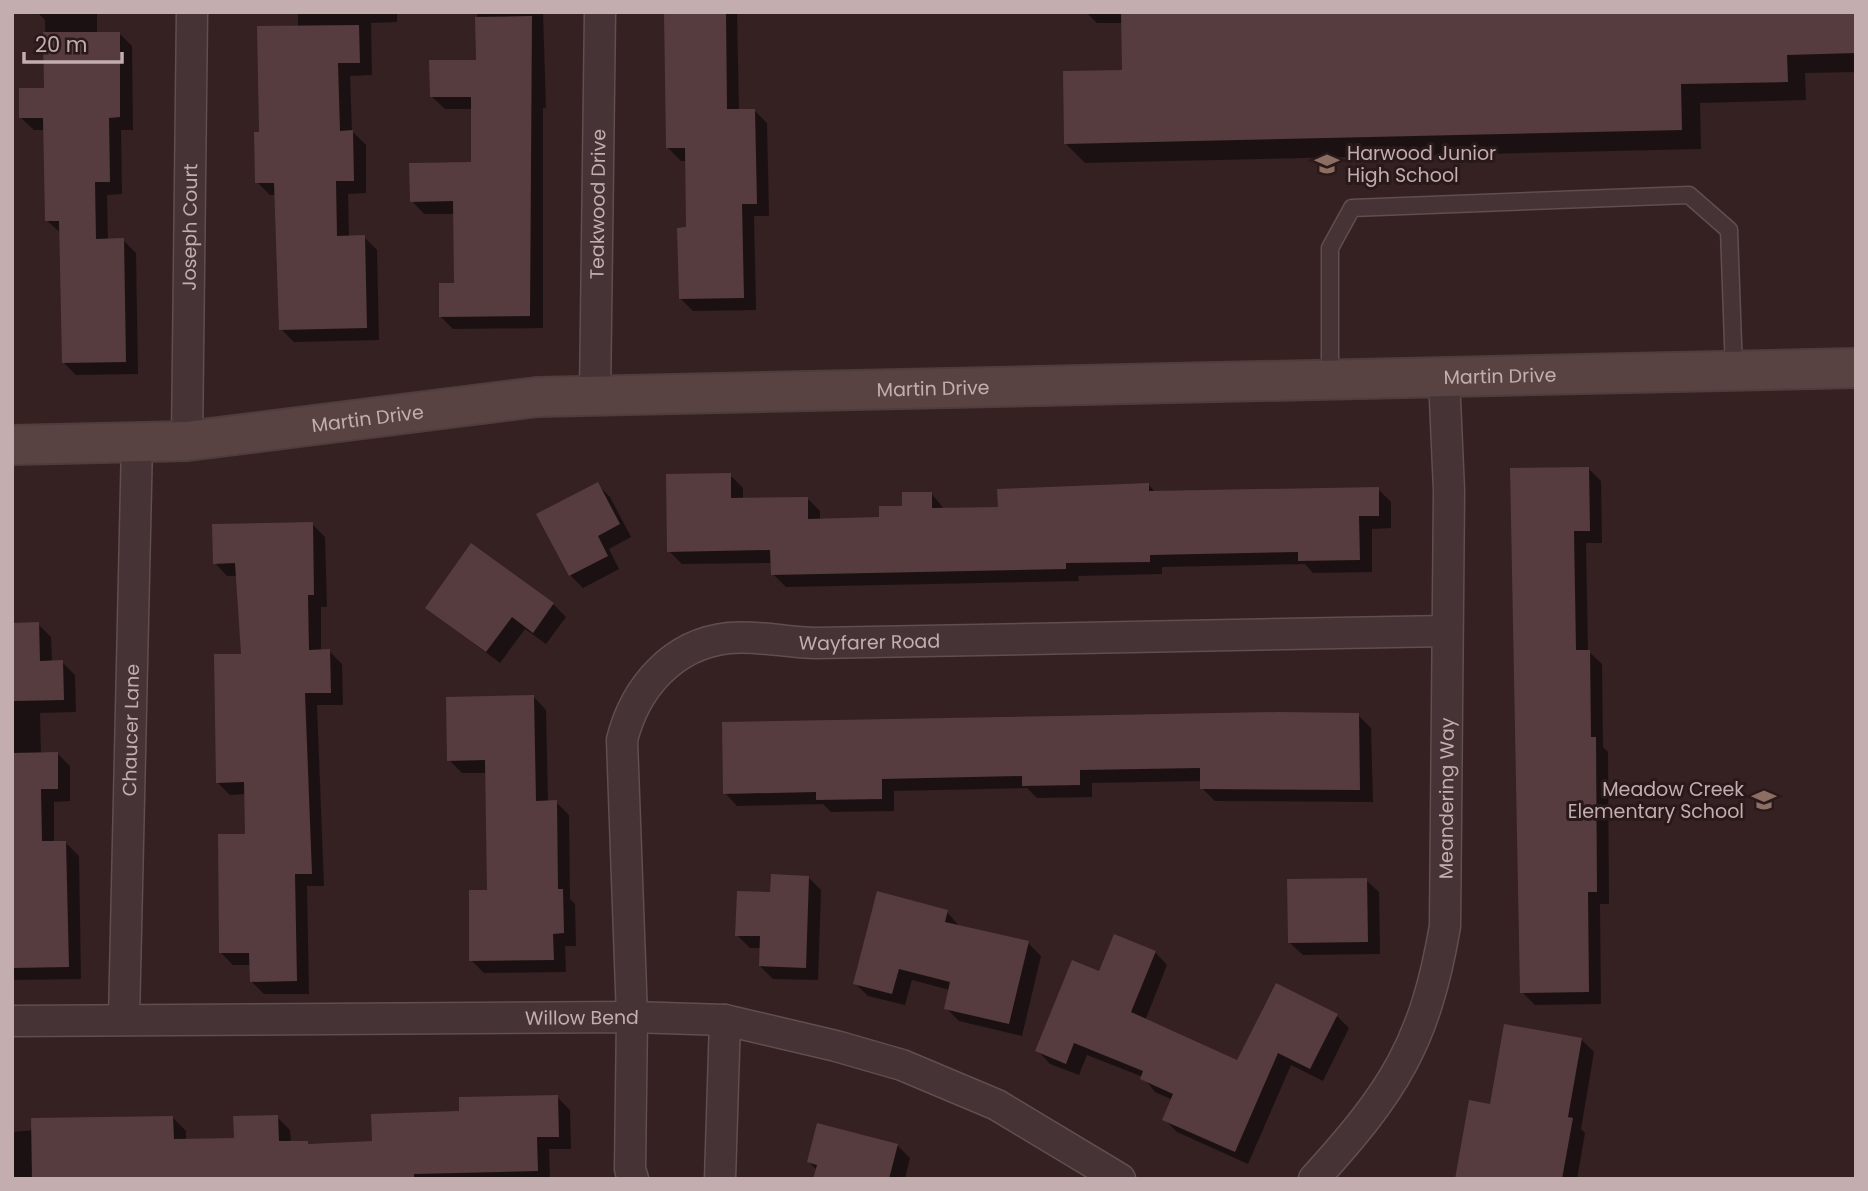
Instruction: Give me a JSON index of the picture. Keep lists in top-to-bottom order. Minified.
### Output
{"streets":{"street":["Teakwood Drive","Joseph Court","Martin Drive","Wayfarer Road","Chaucer Lane","Meandering Way","Willow Bend"]},"crossings":[["Teakwood Drive","Martin Drive"],["Joseph Court","Martin Drive"],["Martin Drive","Chaucer Lane"],["Martin Drive","Meandering Way"],["Wayfarer Road","Meandering Way"],["Wayfarer Road","Willow Bend"],["Chaucer Lane","Willow Bend"]],"places":{"school or university":["Harwood Junior High School","Meadow Creek Elementary School"]},"scale_bar":"20 m"}
